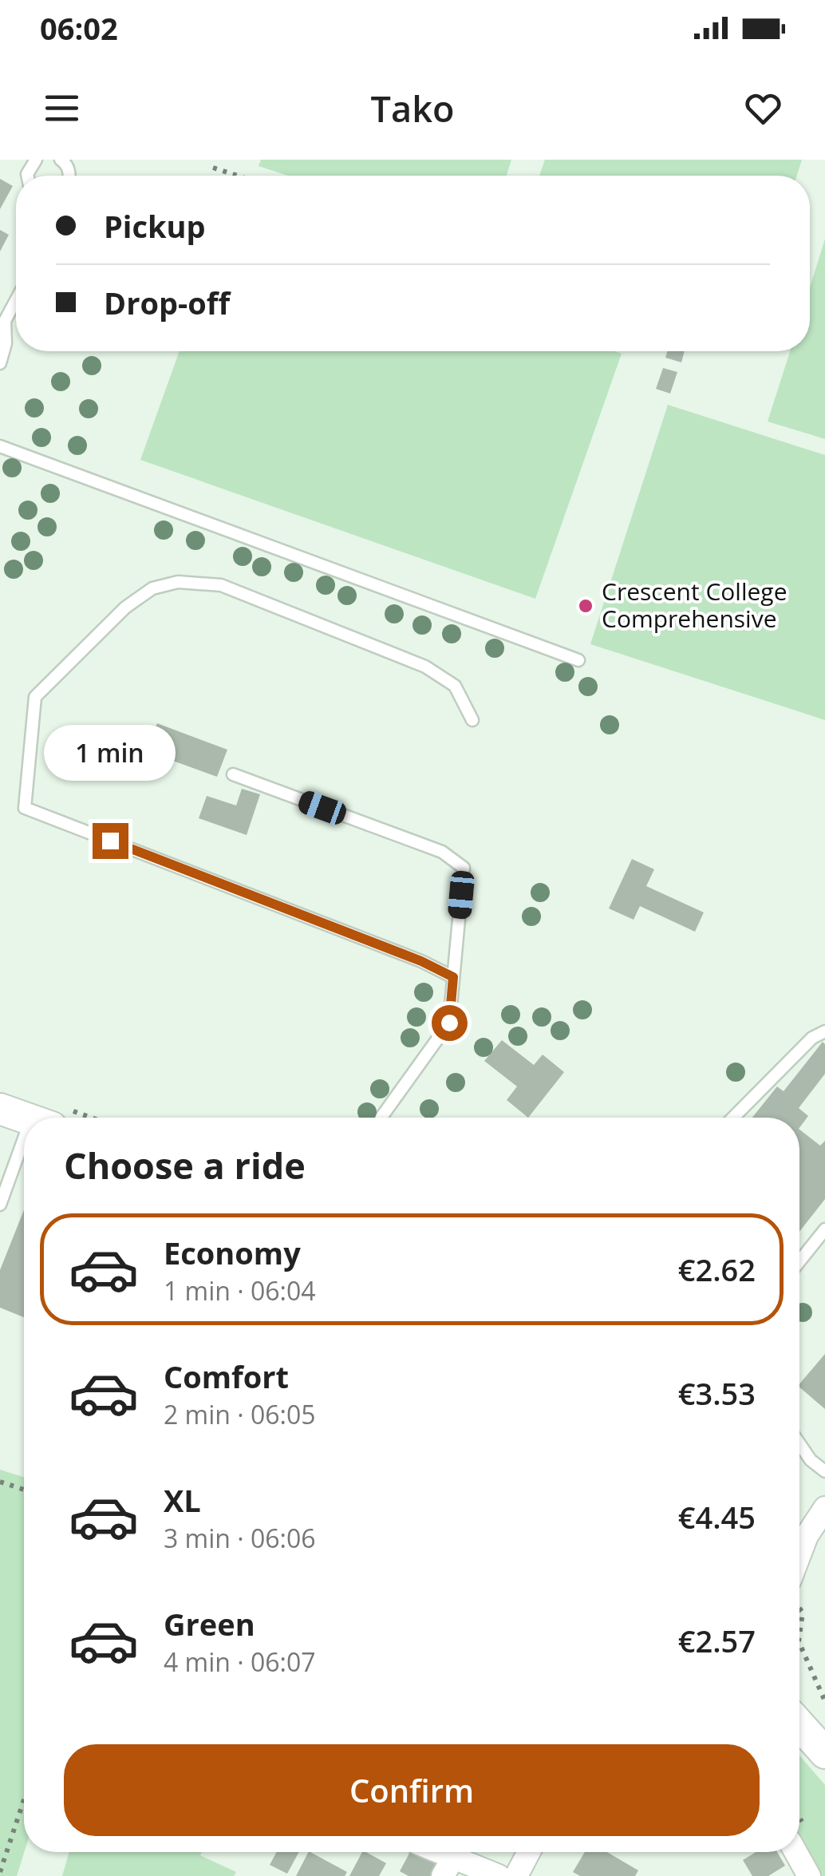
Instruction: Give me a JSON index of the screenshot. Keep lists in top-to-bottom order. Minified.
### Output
{"places":["Crescent College Comprehensive"],"page":{"status":"06:02","header":"Tako","banner":["Pickup","Drop-off"],"bubble":"1 min","heading":"Choose a ride","list":[{"name":"Economy","note":"1 min · 06:04","value":"€2.62"},{"name":"Comfort","note":"2 min · 06:05","value":"€3.53"},{"name":"XL","note":"3 min · 06:06","value":"€4.45"},{"name":"Green","note":"4 min · 06:07","value":"€2.57"}],"buttons":"Confirm"}}
